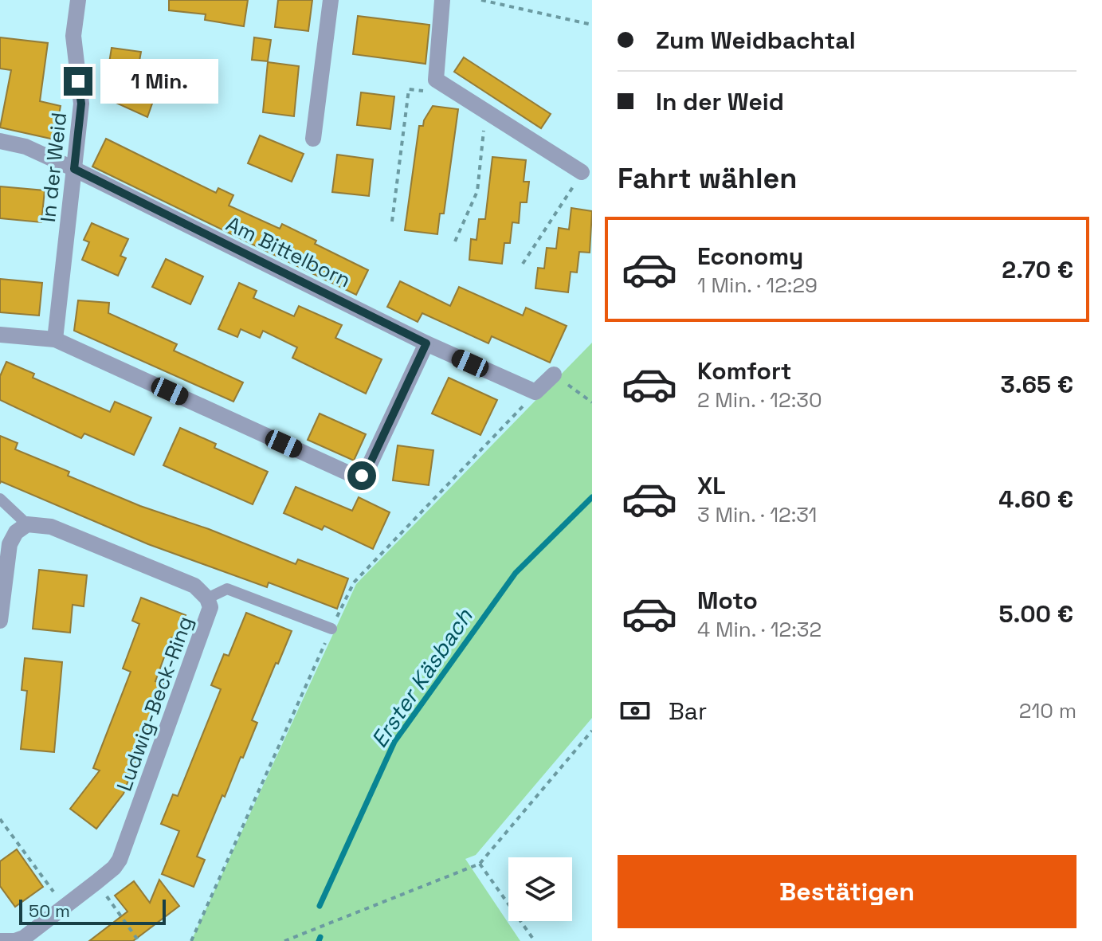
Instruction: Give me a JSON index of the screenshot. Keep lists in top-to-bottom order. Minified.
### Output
{"streets":{"street":["In der Weid","Am Bittelborn","Ludwig-Beck-Ring"]},"crossings":[["In der Weid","Am Bittelborn"]],"water":["Erster Käsbach"],"scale_bar":"50 m","page":{"banner":["Zum Weidbachtal","In der Weid"],"bubble":"1 Min.","heading":"Fahrt wählen","list":[{"name":"Economy","note":"1 Min. · 12:29","value":"2.70 €"},{"name":"Komfort","note":"2 Min. · 12:30","value":"3.65 €"},{"name":"XL","note":"3 Min. · 12:31","value":"4.60 €"},{"name":"Moto","note":"4 Min. · 12:32","value":"5.00 €"}],"pay":["Bar","210 m"],"buttons":"Bestätigen","scale":"50 m"}}
